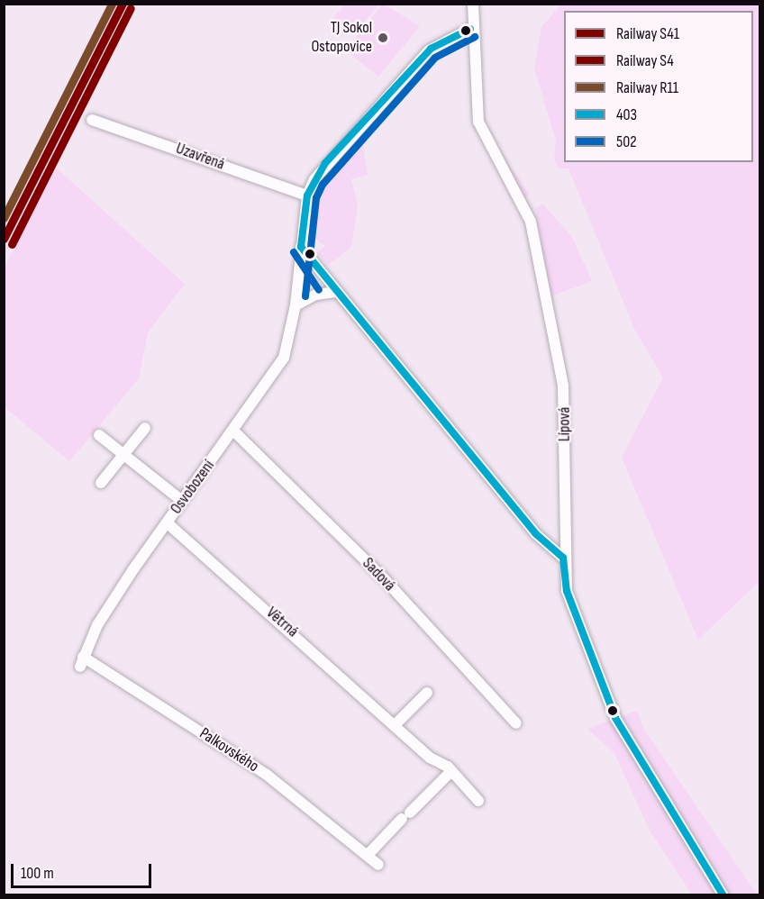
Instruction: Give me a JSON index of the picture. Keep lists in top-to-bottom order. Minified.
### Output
{"streets":{"street":["Uzavřená","Lípová","Osvobození","Sadová","Větrná","Palkovského"]},"crossings":[["Uzavřená","Osvobození"],["Lípová","Osvobození"],["Osvobození","Sadová"],["Osvobození","Větrná"],["Osvobození","Palkovského"]],"places":["TJ Sokol Ostopovice"],"lines":["rail line S41","rail line R11","rail line S4","transit line 403","transit line 502"],"legend":["Railway S41","Railway S4","Railway R11","403","502"],"scale_bar":"100 m"}
